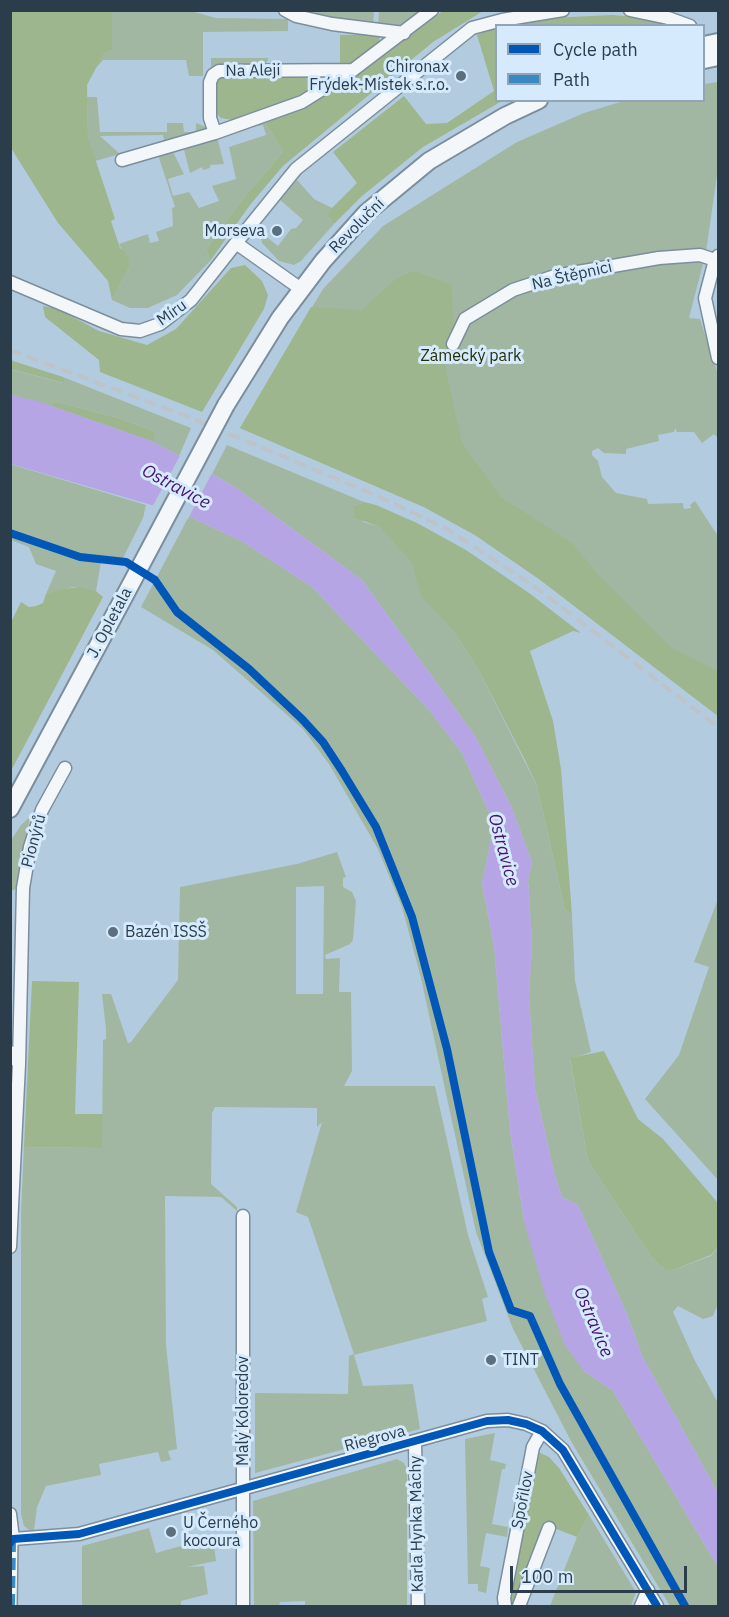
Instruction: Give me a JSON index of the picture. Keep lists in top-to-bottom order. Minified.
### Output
{"streets":{"main road":["Revoluční","J. Opletala"],"street":["Na Aleji","Na Štěpnici","Míru","Pionýrů","Malý Koloredov","Riegrova","Spořilov","Karla Hynka Máchy"]},"crossings":[["Revoluční","J. Opletala"],["Malý Koloredov","Riegrova"],["Riegrova","Spořilov"],["Riegrova","Karla Hynka Máchy"]],"water":["Ostravice"],"parks":["Zámecký park"],"places":["Chironax Frýdek-Místek s.r.o.","Morseva","Bazén ISSŠ","TINT","U Černého kocoura"],"legend":["Cycle path","Path"],"scale_bar":"100 m"}
